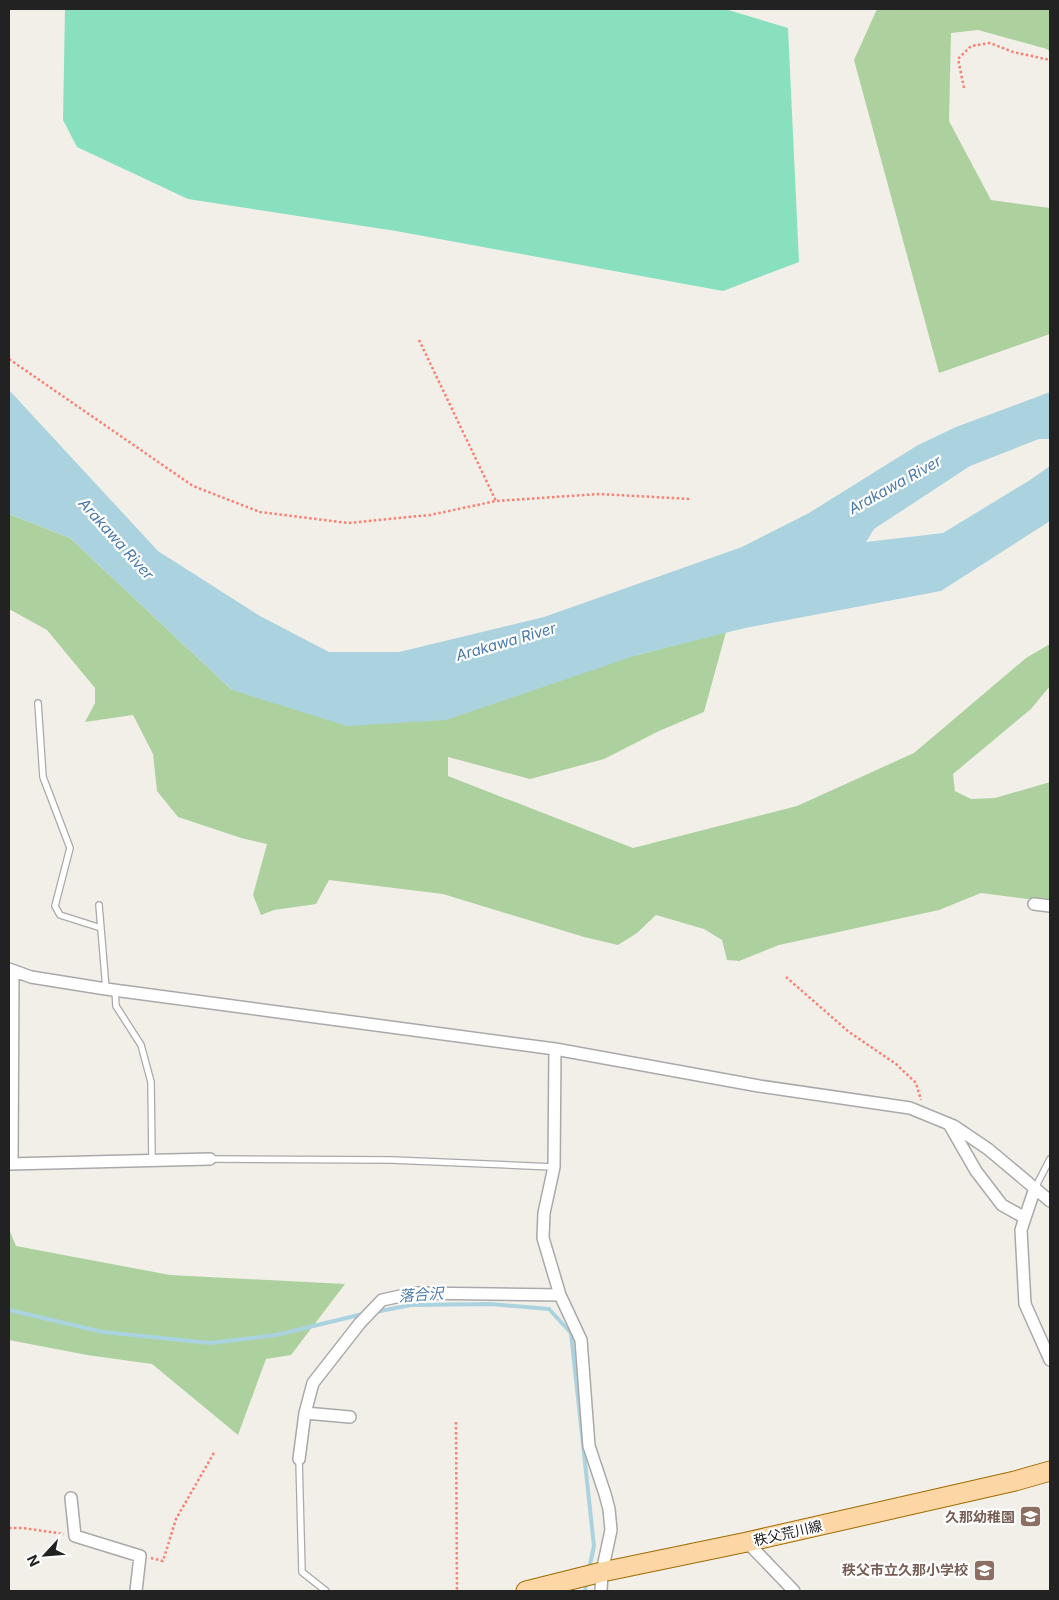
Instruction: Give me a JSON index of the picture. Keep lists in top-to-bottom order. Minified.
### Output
{"streets":{"main road":["秩父荒川線"]},"water":["Arakawa River","落合沢"],"places":{"school or university":["久那幼稚園","秩父市立久那小学校"]},"north":"bottom left"}
